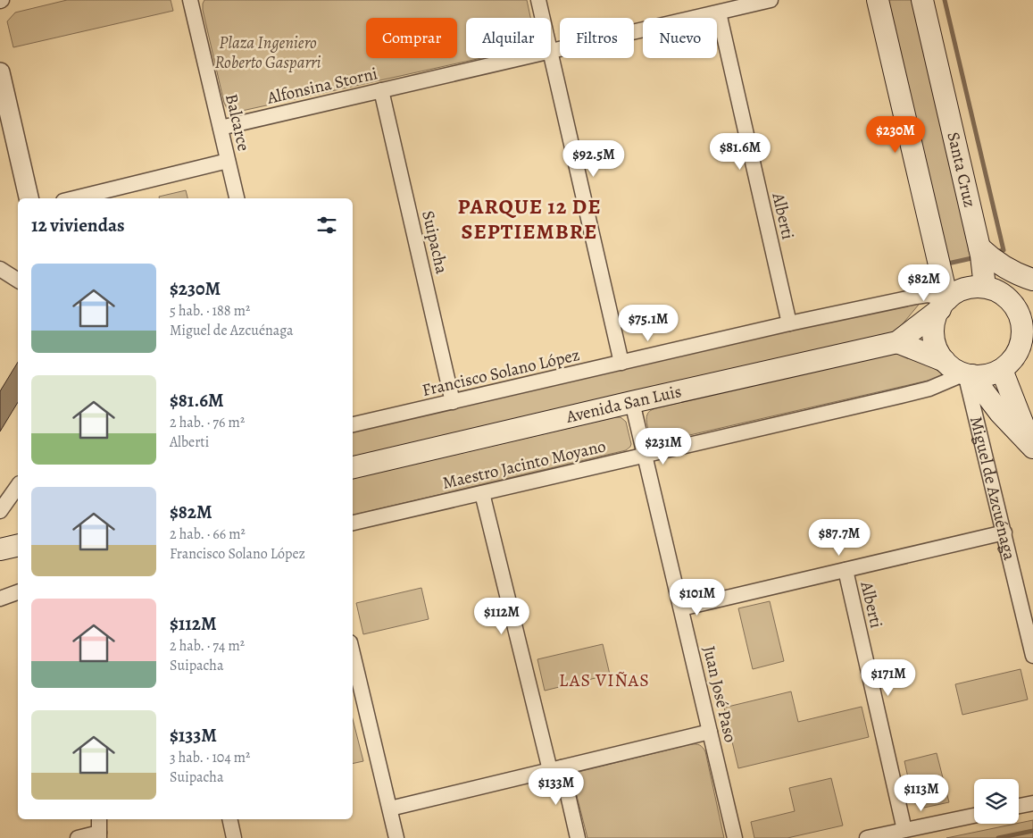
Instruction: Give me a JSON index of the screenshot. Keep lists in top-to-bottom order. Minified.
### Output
{"streets":{"main road":["Santa Cruz","Avenida San Luis"],"street":["Alfonsina Storni","Balcarce","Alberti","Suipacha","Francisco Solano López","Maestro Jacinto Moyano","Miguel de Azcuénaga","Juan José Paso"]},"crossings":[["Alfonsina Storni","Balcarce"],["Alfonsina Storni","Alberti"],["Alfonsina Storni","Suipacha"],["Santa Cruz","Francisco Solano López"],["Santa Cruz","Avenida San Luis"],["Santa Cruz","Maestro Jacinto Moyano"],["Santa Cruz","Miguel de Azcuénaga"],["Alberti","Francisco Solano López"],["Suipacha","Francisco Solano López"],["Francisco Solano López","Avenida San Luis"],["Francisco Solano López","Maestro Jacinto Moyano"],["Francisco Solano López","Miguel de Azcuénaga"],["Avenida San Luis","Maestro Jacinto Moyano"],["Avenida San Luis","Miguel de Azcuénaga"],["Avenida San Luis","Juan José Paso"],["Maestro Jacinto Moyano","Miguel de Azcuénaga"],["Maestro Jacinto Moyano","Juan José Paso"]],"districts":["PARQUE 12 DE SEPTIEMBRE","LAS VIÑAS"],"parks":["Plaza Ingeniero Roberto Gasparri"],"page":{"chip":["Comprar","Alquilar","Filtros","Nuevo"],"price":["$230M","$81.6M","$92.5M","$82M","$75.1M","$231M","$87.7M","$101M","$112M","$171M","$133M","$113M"],"heading":"12 viviendas","list":[{"name":"$230M","note":"5 hab. · 188 m² · Miguel de Azcuénaga"},{"name":"$81.6M","note":"2 hab. · 76 m² · Alberti"},{"name":"$82M","note":"2 hab. · 66 m² · Francisco Solano López"},{"name":"$112M","note":"2 hab. · 74 m² · Suipacha"},{"name":"$133M","note":"3 hab. · 104 m² · Suipacha"}]}}
